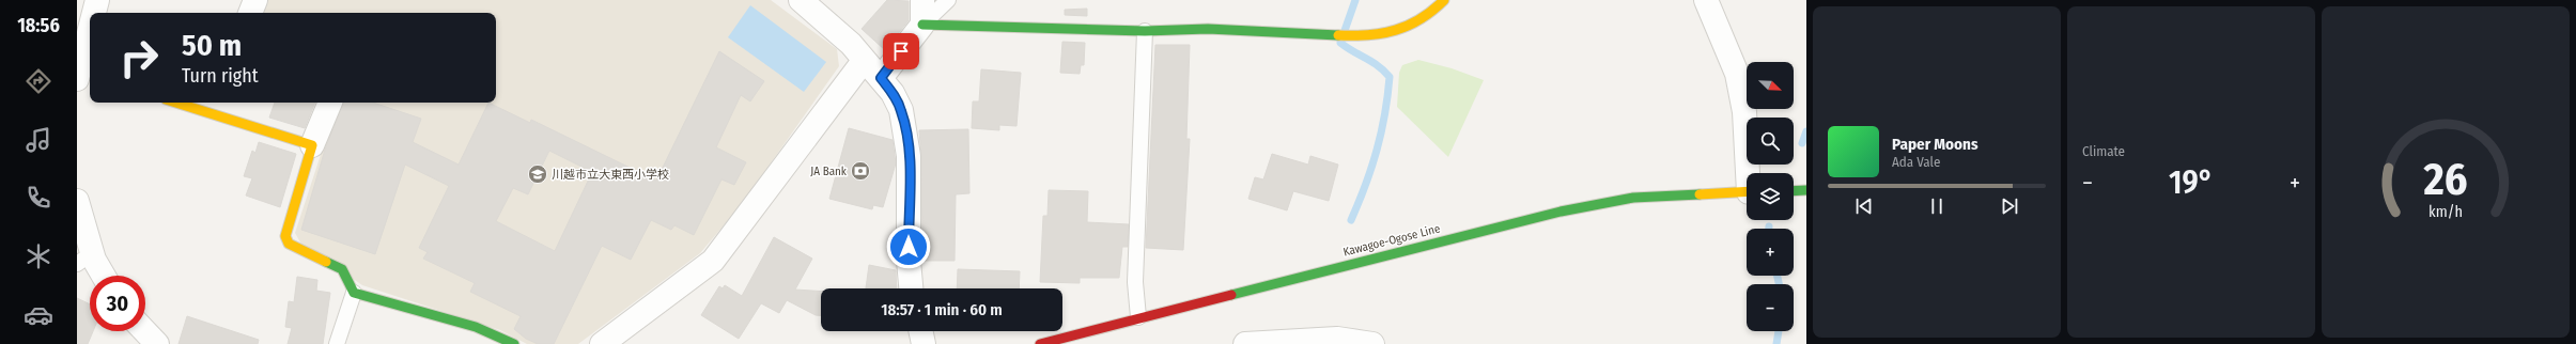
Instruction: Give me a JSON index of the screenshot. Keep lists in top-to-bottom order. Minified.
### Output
{"streets":{"street":["Kawagoe-Ogose Line"]},"places":{"bank":["JA Bank"],"school or university":["川越市立大東西小学校"]},"north":"bottom right","page":{"tabs":"18:56","tile":"Climate","turn":["50 m","Turn right"],"map_buttons":["+","−"],"song":["Paper Moons","Ada Vale"],"heat":["−","19°","+"],"limit":"30","trip":"18:57 · 1 min · 60 m","gauge":["26","km/h"]}}
